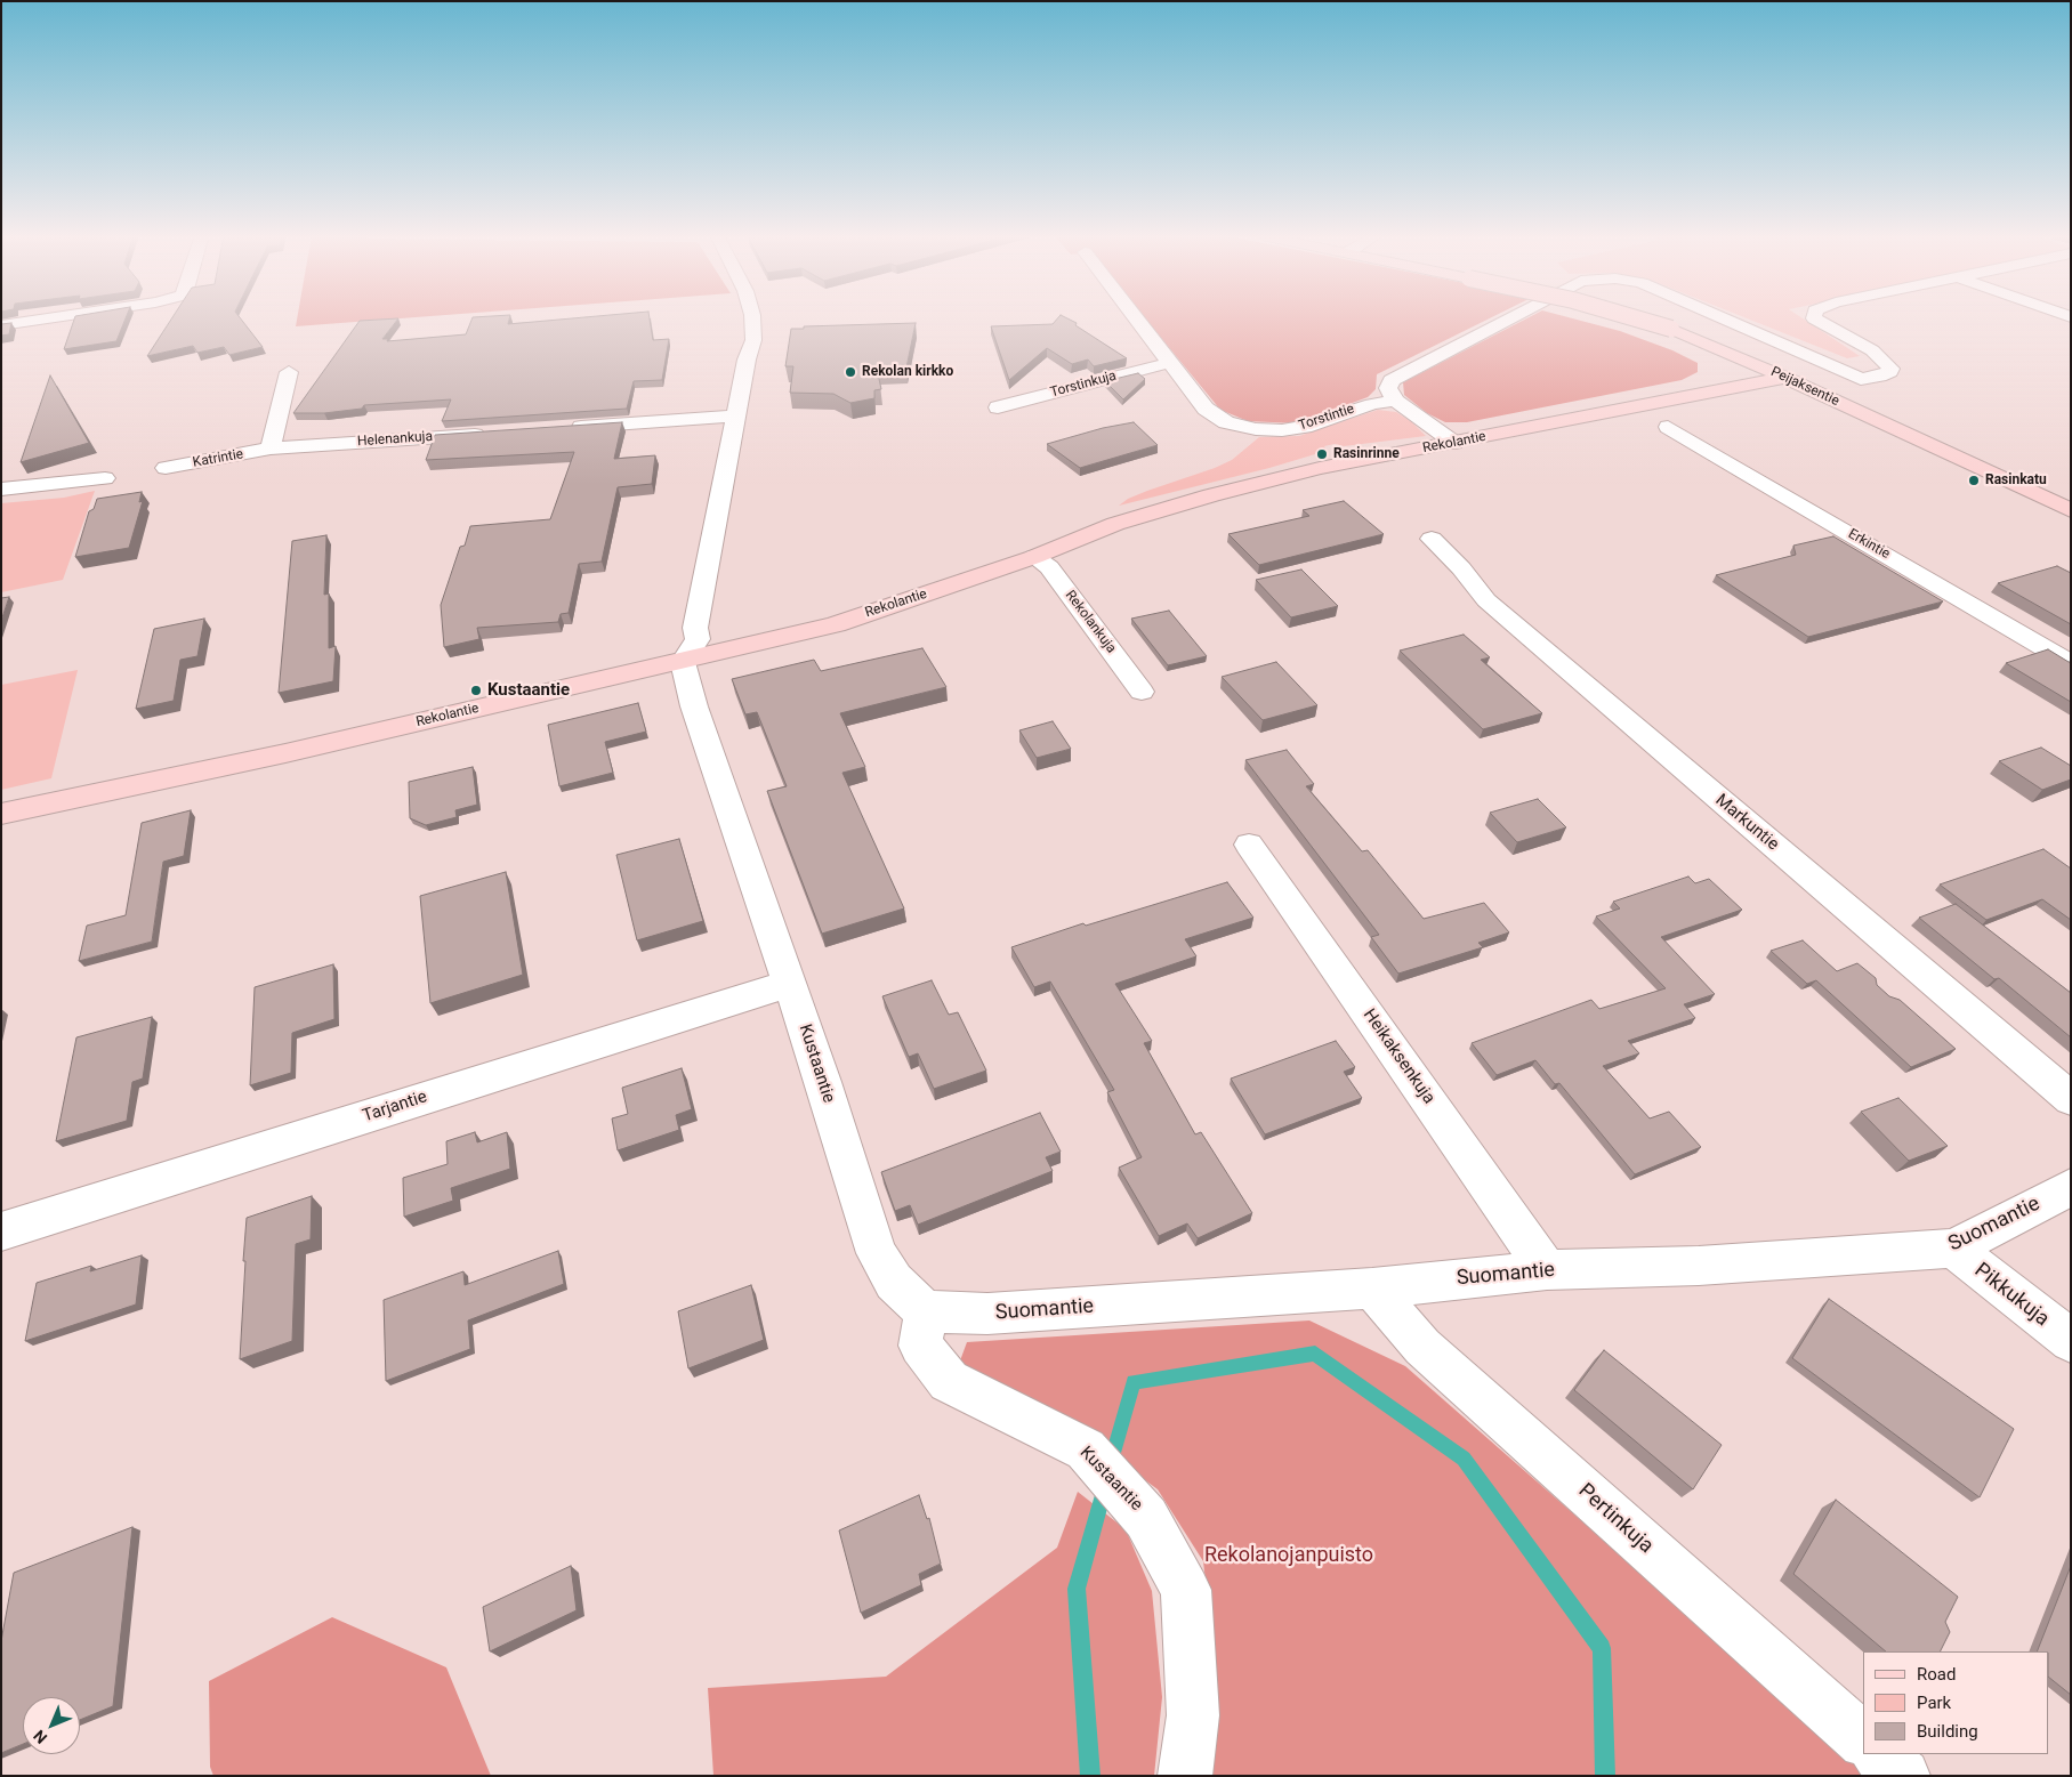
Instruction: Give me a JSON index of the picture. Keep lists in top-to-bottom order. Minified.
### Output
{"streets":{"main road":["Peijaksentie","Rekolantie"],"street":["Torstinkuja","Torstintie","Helenankuja","Katrintie","Erkintie","Rekolankuja","Markuntie","Heikaksenkuja","Kustaantie","Tarjantie","Suomantie","Pikkukuja","Pertinkuja"]},"crossings":[["Torstinkuja","Torstintie"],["Peijaksentie","Rekolantie"],["Helenankuja","Katrintie"],["Rekolantie","Rekolankuja"],["Rekolantie","Kustaantie"],["Heikaksenkuja","Suomantie"],["Kustaantie","Tarjantie"],["Kustaantie","Suomantie"],["Suomantie","Pikkukuja"],["Suomantie","Pertinkuja"]],"parks":["Rekolanojanpuisto"],"places":["Rekolan kirkko","Rasinrinne","Rasinkatu","Kustaantie"],"legend":["Road","Park","Building"],"north":"bottom left"}
